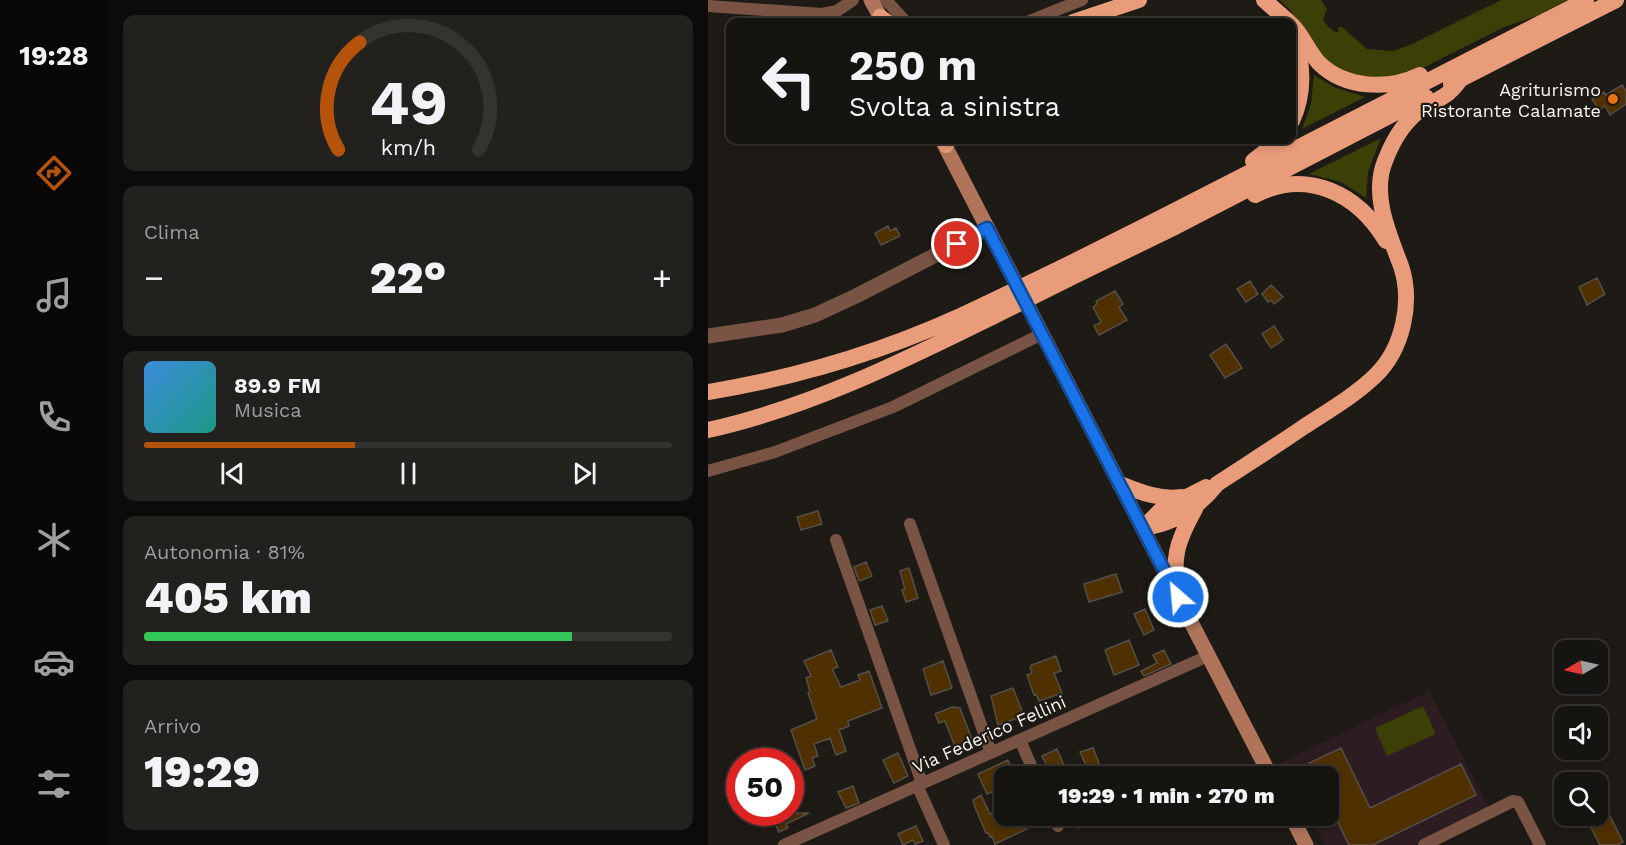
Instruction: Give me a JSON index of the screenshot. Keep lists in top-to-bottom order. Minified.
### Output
{"streets":{"street":["Via Federico Fellini"]},"places":["Agriturismo Ristorante Calamate"],"north":"left","page":{"tabs":"19:28","turn":["250 m","Svolta a sinistra"],"tile":["Clima",["Autonomia · 81%","405 km"],["Arrivo","19:29"]],"heat":["−","22°","+"],"song":["89.9 FM","Musica"],"limit":"50","trip":"19:29 · 1 min · 270 m","gauge":["49","km/h"]}}
